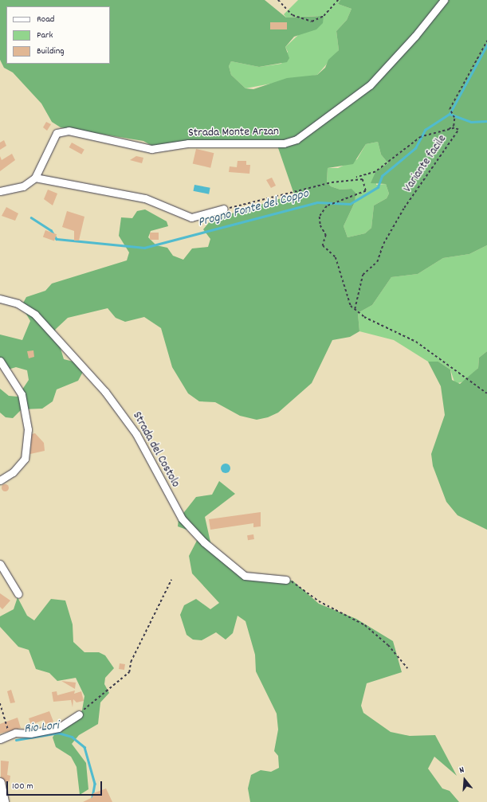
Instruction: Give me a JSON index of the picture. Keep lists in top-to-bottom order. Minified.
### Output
{"streets":{"street":["Strada Monte Arzan","Strada del Costolo"],"path":["Variante facile"]},"water":["Progno Fonte del Coppo","Rio Lori"],"legend":["Road","Park","Building"],"scale_bar":"100 m","north":"top"}
